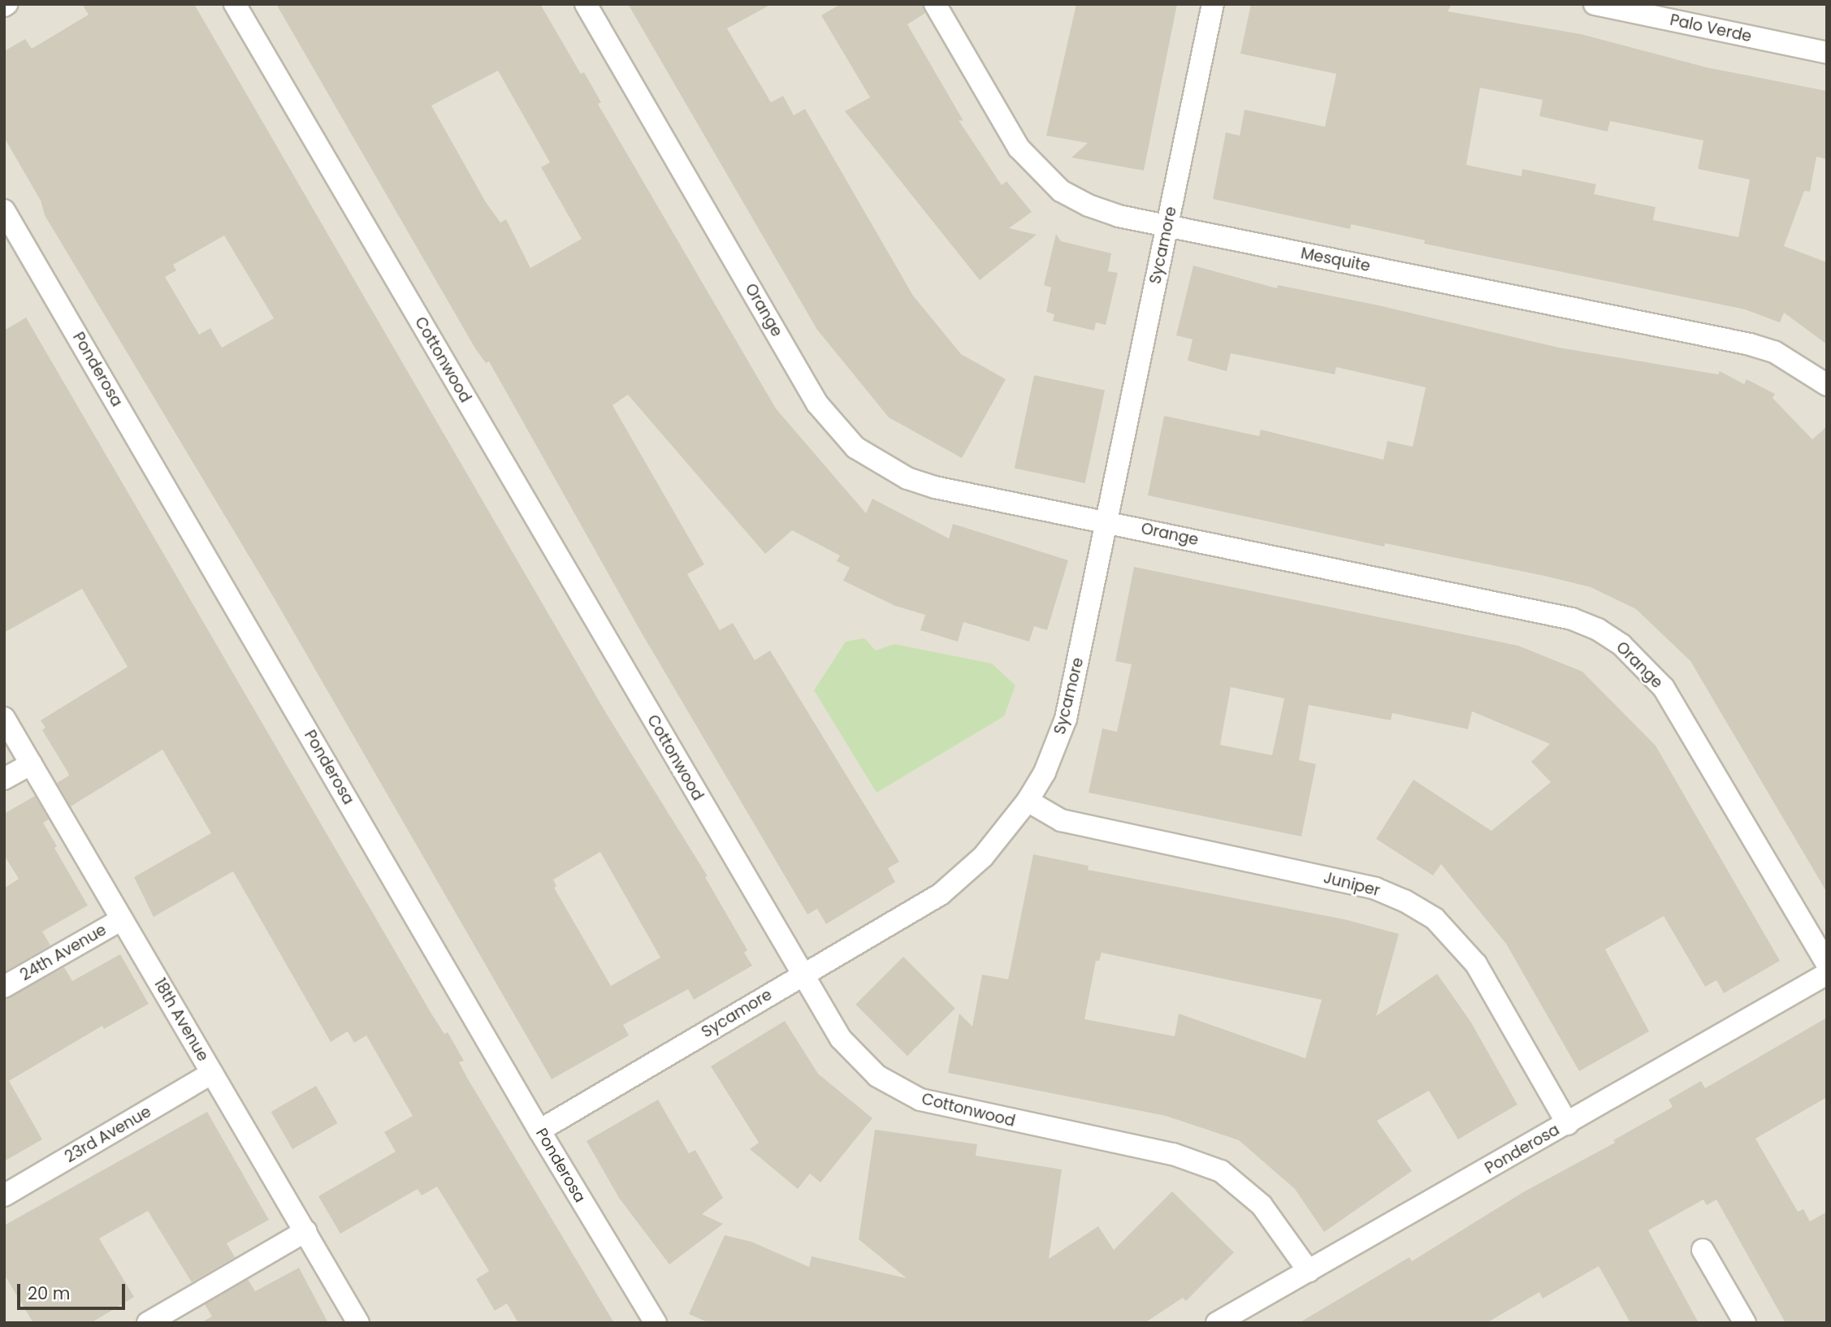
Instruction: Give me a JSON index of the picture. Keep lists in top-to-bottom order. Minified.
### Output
{"streets":{"lane":["Palo Verde","Sycamore","Mesquite","Orange","Cottonwood","Ponderosa","Juniper","24th Avenue","18th Avenue","23rd Avenue"]},"crossings":[["Sycamore","Mesquite"],["Sycamore","Orange"],["Sycamore","Cottonwood"],["Sycamore","Ponderosa"],["Sycamore","Juniper"],["Cottonwood","Ponderosa"],["Ponderosa","Juniper"],["24th Avenue","18th Avenue"],["18th Avenue","23rd Avenue"]],"scale_bar":"20 m"}
